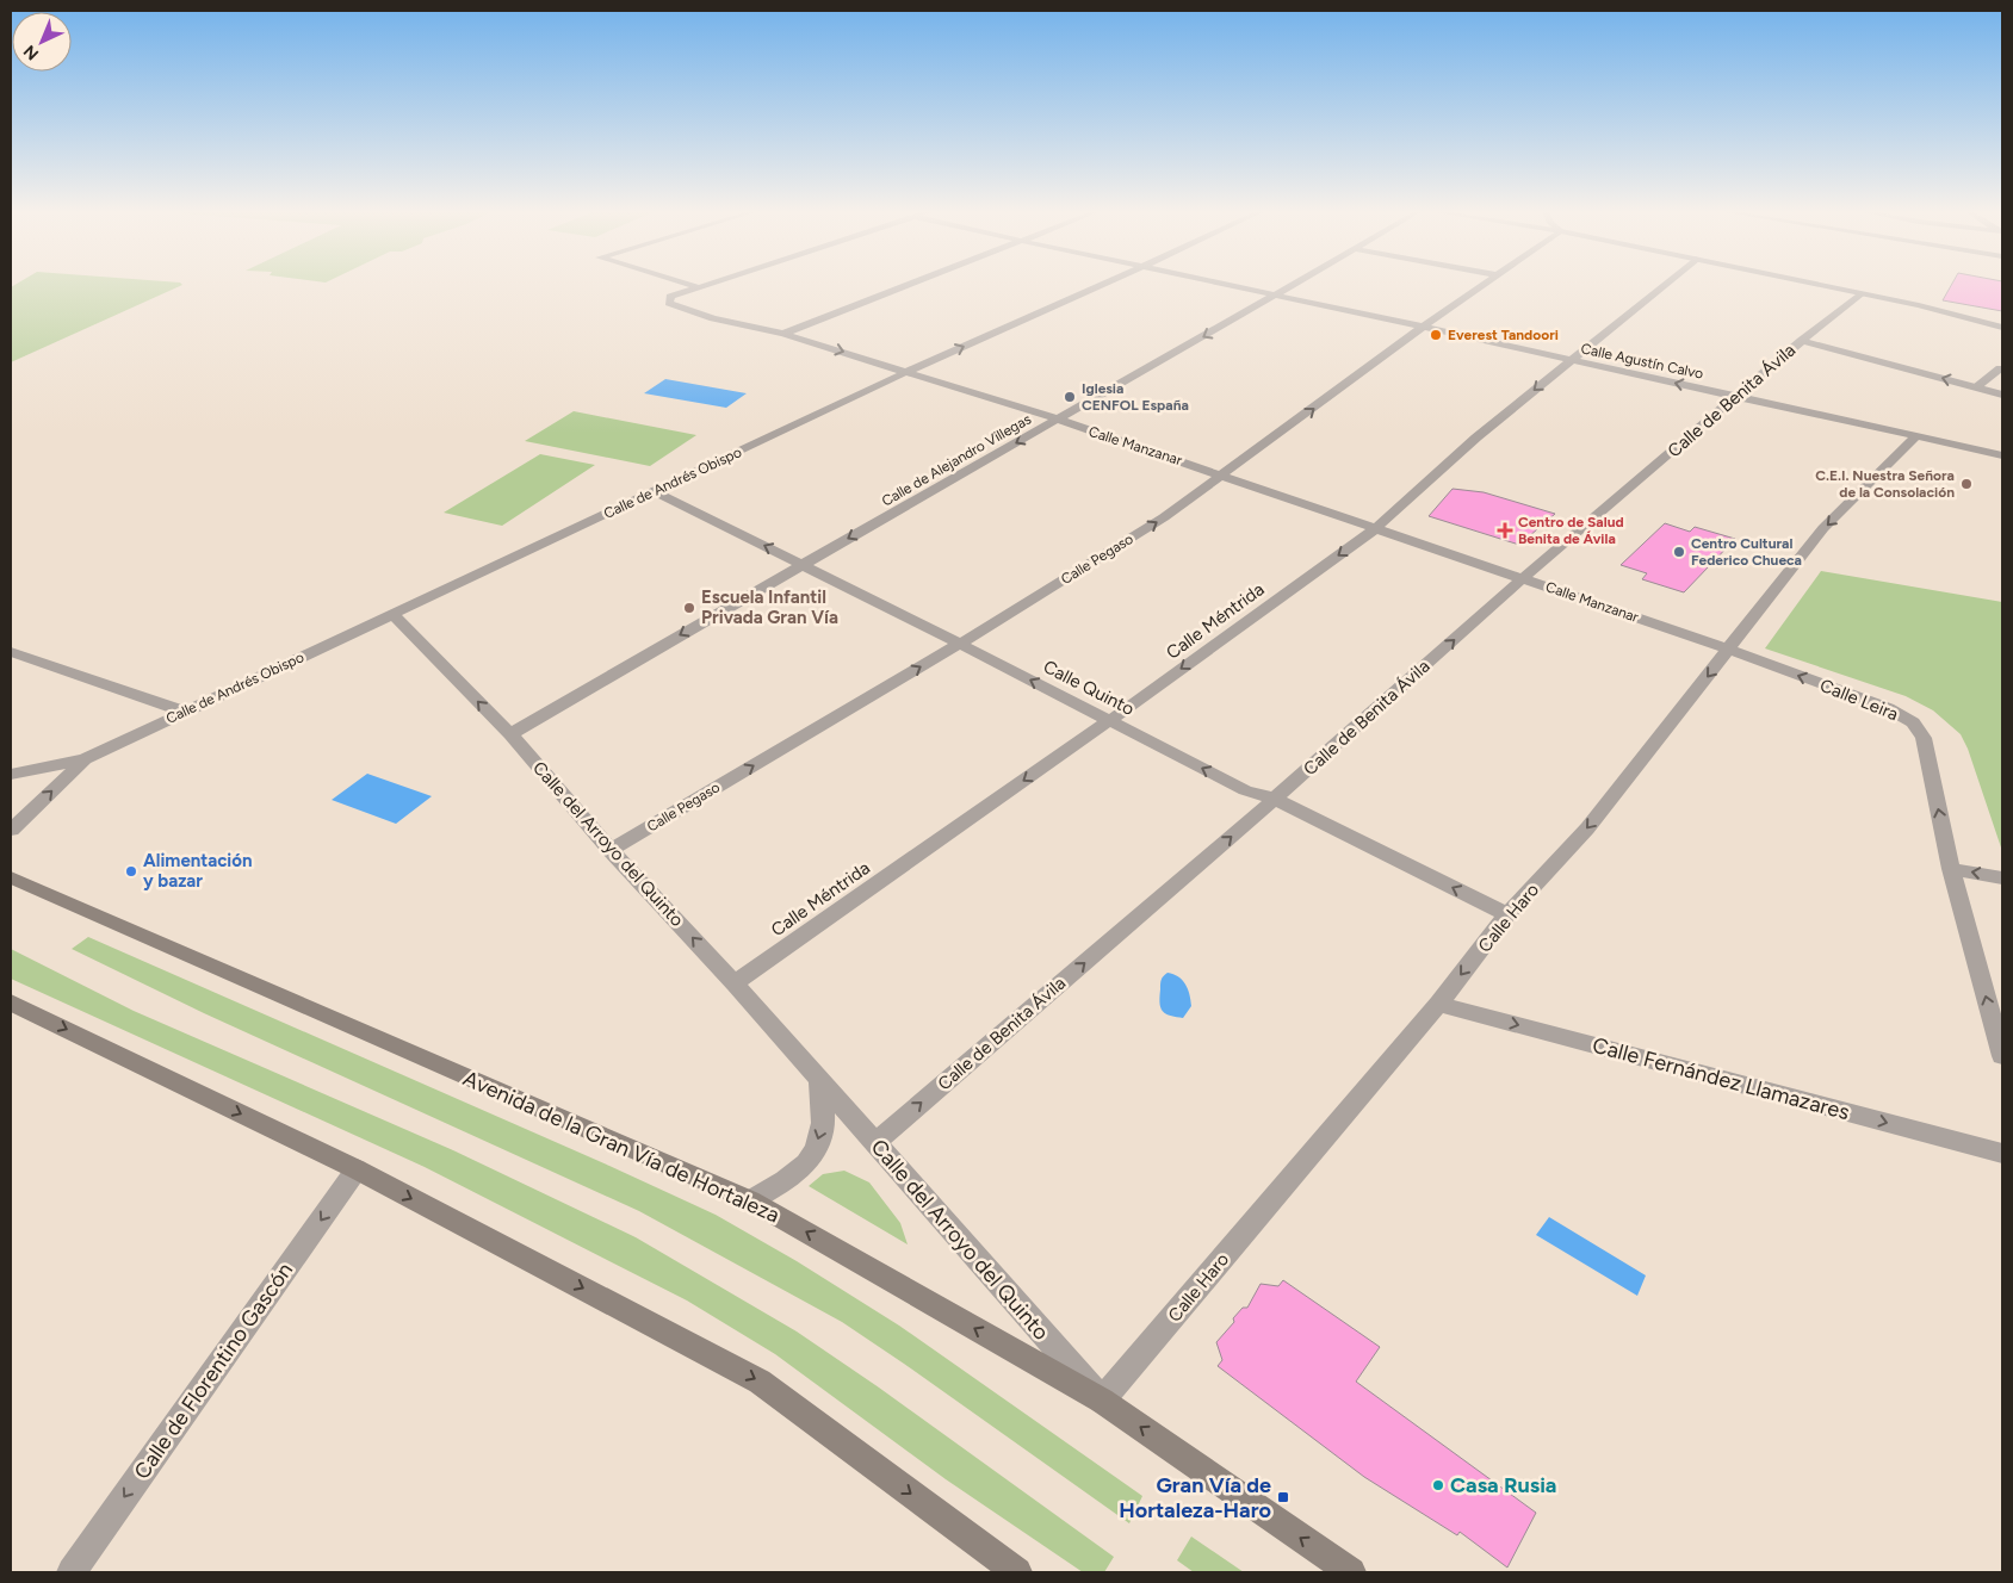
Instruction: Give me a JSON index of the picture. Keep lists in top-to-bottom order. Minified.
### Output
{"streets":{"main road":["Avenida de la Gran Vía de Hortaleza"],"street":["Calle Agustín Calvo","Calle de Benita Ávila","Calle Manzanar","Calle de Alejandro Villegas","Calle de Andrés Obispo","Calle Pegaso","Calle Méntrida","Calle Quinto","Calle Leira","Calle del Arroyo del Quinto","Calle Haro","Calle Fernández Llamazares","Calle de Florentino Gascón"]},"crossings":[["Calle Agustín Calvo","Calle de Benita Ávila"],["Calle Agustín Calvo","Calle de Alejandro Villegas"],["Calle Agustín Calvo","Calle Pegaso"],["Calle Agustín Calvo","Calle Méntrida"],["Calle Agustín Calvo","Calle Haro"],["Calle de Benita Ávila","Calle Manzanar"],["Calle de Benita Ávila","Calle Quinto"],["Calle de Benita Ávila","Calle del Arroyo del Quinto"],["Calle Manzanar","Calle de Alejandro Villegas"],["Calle Manzanar","Calle de Andrés Obispo"],["Calle Manzanar","Calle Pegaso"],["Calle Manzanar","Calle Méntrida"],["Calle Manzanar","Calle Leira"],["Calle Manzanar","Calle Haro"],["Calle de Alejandro Villegas","Calle Quinto"],["Calle de Alejandro Villegas","Calle del Arroyo del Quinto"],["Calle de Andrés Obispo","Calle Quinto"],["Calle de Andrés Obispo","Calle del Arroyo del Quinto"],["Calle Pegaso","Calle Quinto"],["Calle Pegaso","Calle del Arroyo del Quinto"],["Calle Méntrida","Calle Quinto"],["Calle Méntrida","Calle del Arroyo del Quinto"],["Calle Quinto","Calle Haro"],["Calle Leira","Calle Haro"],["Calle del Arroyo del Quinto","Calle Haro"],["Calle del Arroyo del Quinto","Avenida de la Gran Vía de Hortaleza"],["Calle Haro","Calle Fernández Llamazares"],["Calle Haro","Avenida de la Gran Vía de Hortaleza"]],"one_way":["Calle de Benita Ávila","Calle de Alejandro Villegas","Calle Pegaso","Calle Méntrida","Calle Quinto","Calle Leira","Calle Haro","Calle Fernández Llamazares","Avenida de la Gran Vía de Hortaleza","Calle de Florentino Gascón"],"places":{"other":["Everest Tandoori","Iglesia CENFOL España","C.E.I. Nuestra Señora de la Consolación","Centro Cultural Federico Chueca","Escuela Infantil Privada Gran Vía","Alimentación y bazar","Casa Rusia"],"health":["Centro de Salud Benita de Ávila"],"transit":["Gran Vía de Hortaleza-Haro"]},"north":"bottom left"}
